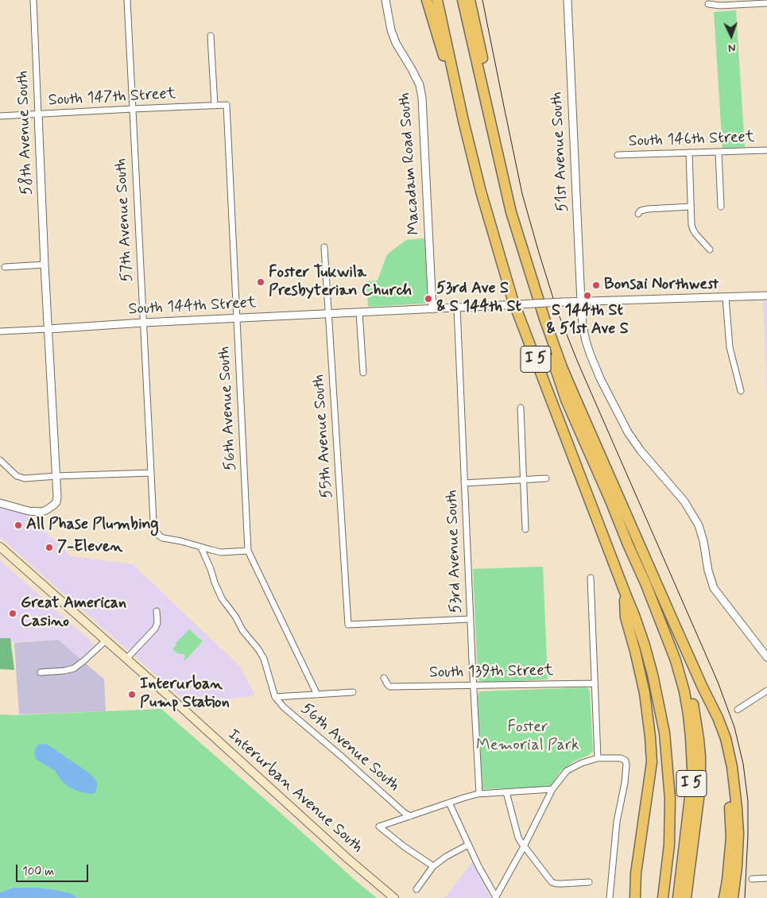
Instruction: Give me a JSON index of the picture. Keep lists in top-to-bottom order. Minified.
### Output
{"streets":{"highway":["I 5"],"main road":["Interurban Avenue South"],"street":["South 147th Street","58th Avenue South","South 146th Street","51st Avenue South","Macadam Road South","57th Avenue South","South 144th Street","56th Avenue South","55th Avenue South","53rd Avenue South","South 139th Street"]},"crossings":[["South 147th Street","58th Avenue South"],["South 147th Street","57th Avenue South"],["South 147th Street","56th Avenue South"],["58th Avenue South","South 144th Street"],["51st Avenue South","South 144th Street"],["Macadam Road South","South 144th Street"],["57th Avenue South","South 144th Street"],["South 144th Street","56th Avenue South"],["South 144th Street","55th Avenue South"],["South 144th Street","53rd Avenue South"],["55th Avenue South","53rd Avenue South"],["53rd Avenue South","South 139th Street"]],"parks":["Foster Memorial Park"],"places":["Foster Tukwila Presbyterian Church","Bonsai Northwest","S 144th St & 51st Ave S","53rd Ave S & S 144th St","All Phase Plumbing","7-Eleven","Great American Casino","Interurban Pump Station"],"scale_bar":"100 m","north":"bottom"}
